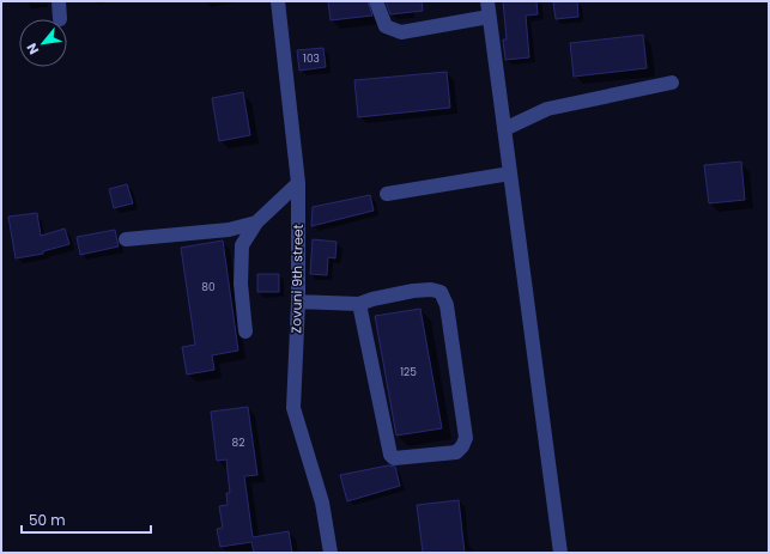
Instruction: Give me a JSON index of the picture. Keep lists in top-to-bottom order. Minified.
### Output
{"streets":{"street":["Zovuni 9th street"]},"house_numbers":["103","80","125","82"],"scale_bar":"50 m","north":"bottom left"}
